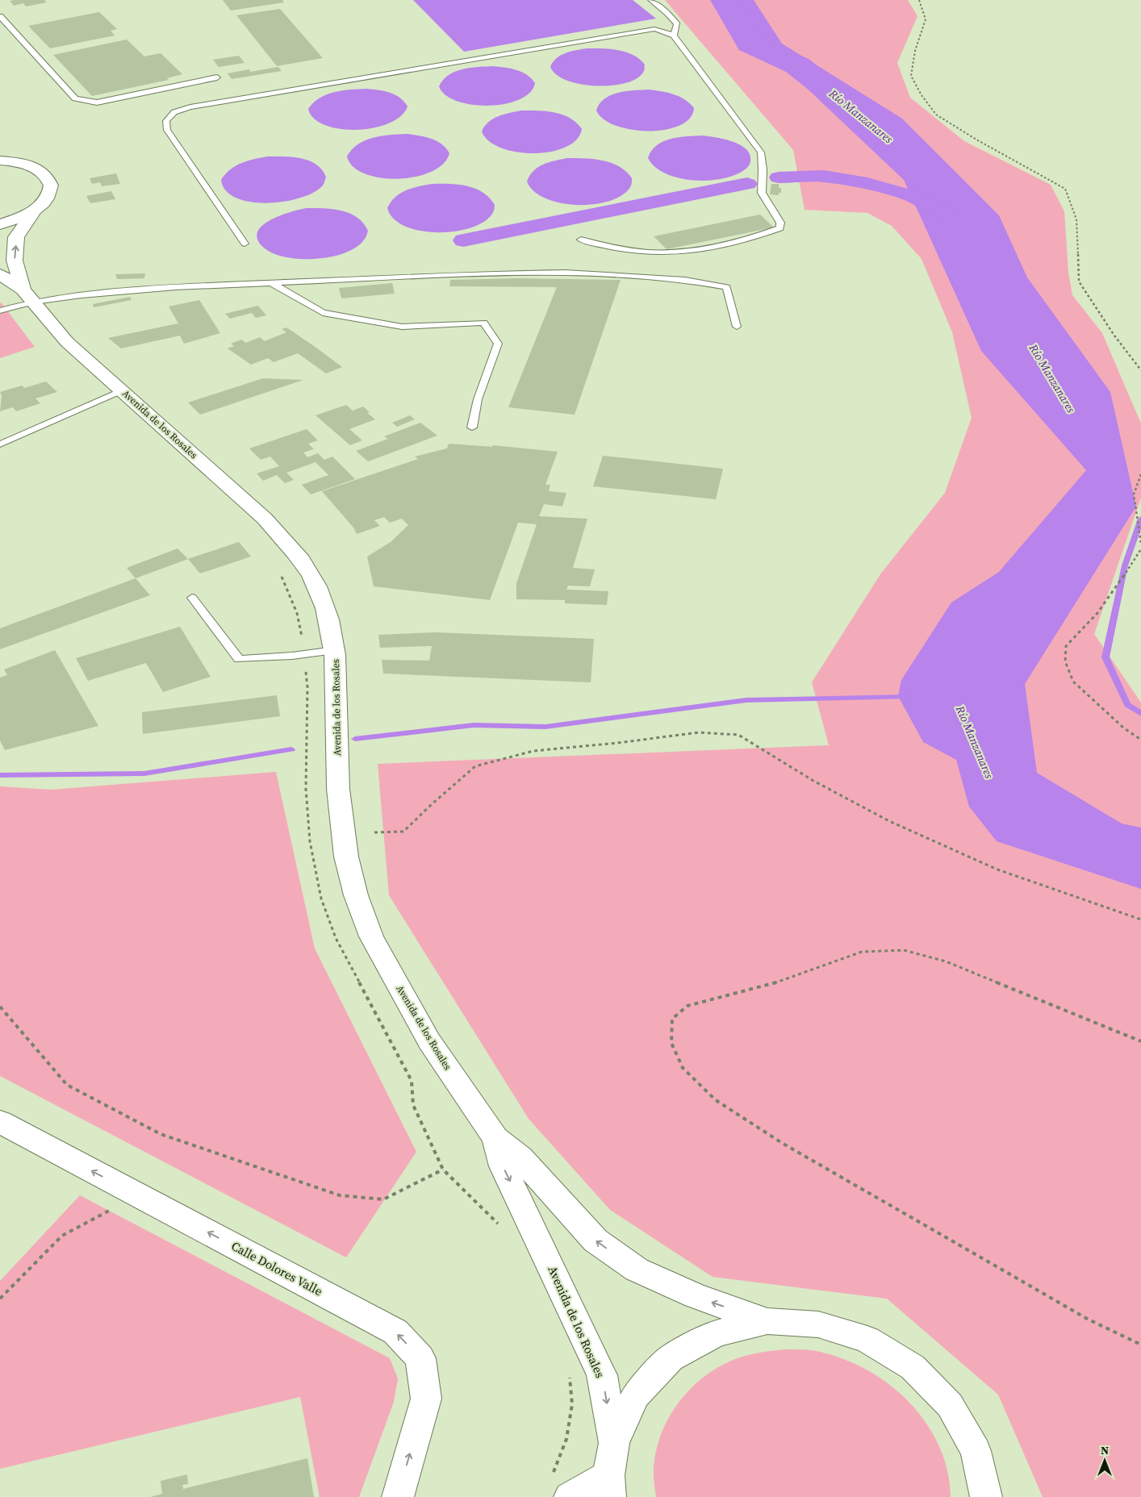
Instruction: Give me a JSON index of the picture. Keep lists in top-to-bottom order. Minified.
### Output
{"streets":{"street":["Avenida de los Rosales","Calle Dolores Valle"]},"one_way":["Calle Dolores Valle"],"water":["Río Manzanares"],"north":"top"}
